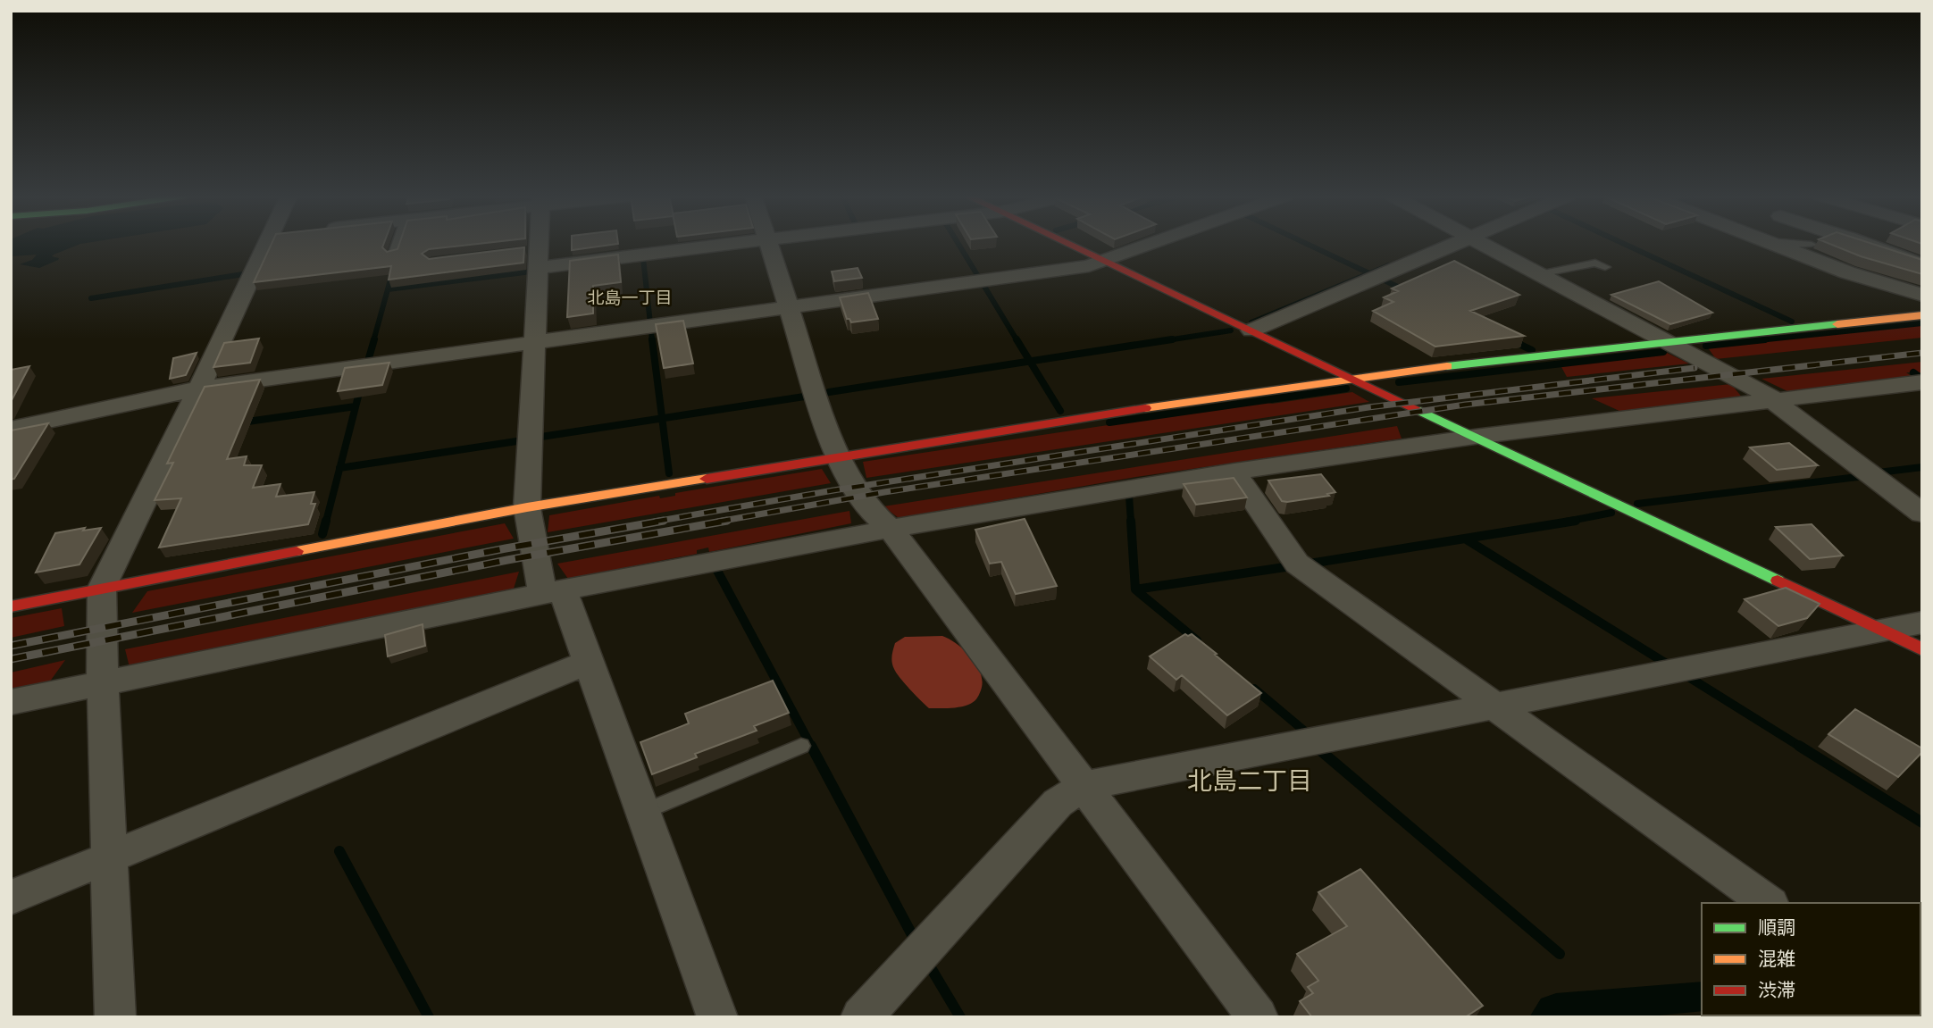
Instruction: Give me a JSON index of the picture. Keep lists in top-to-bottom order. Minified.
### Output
{"districts":["北島一丁目","北島二丁目"],"legend":["順調","混雑","渋滞"]}
